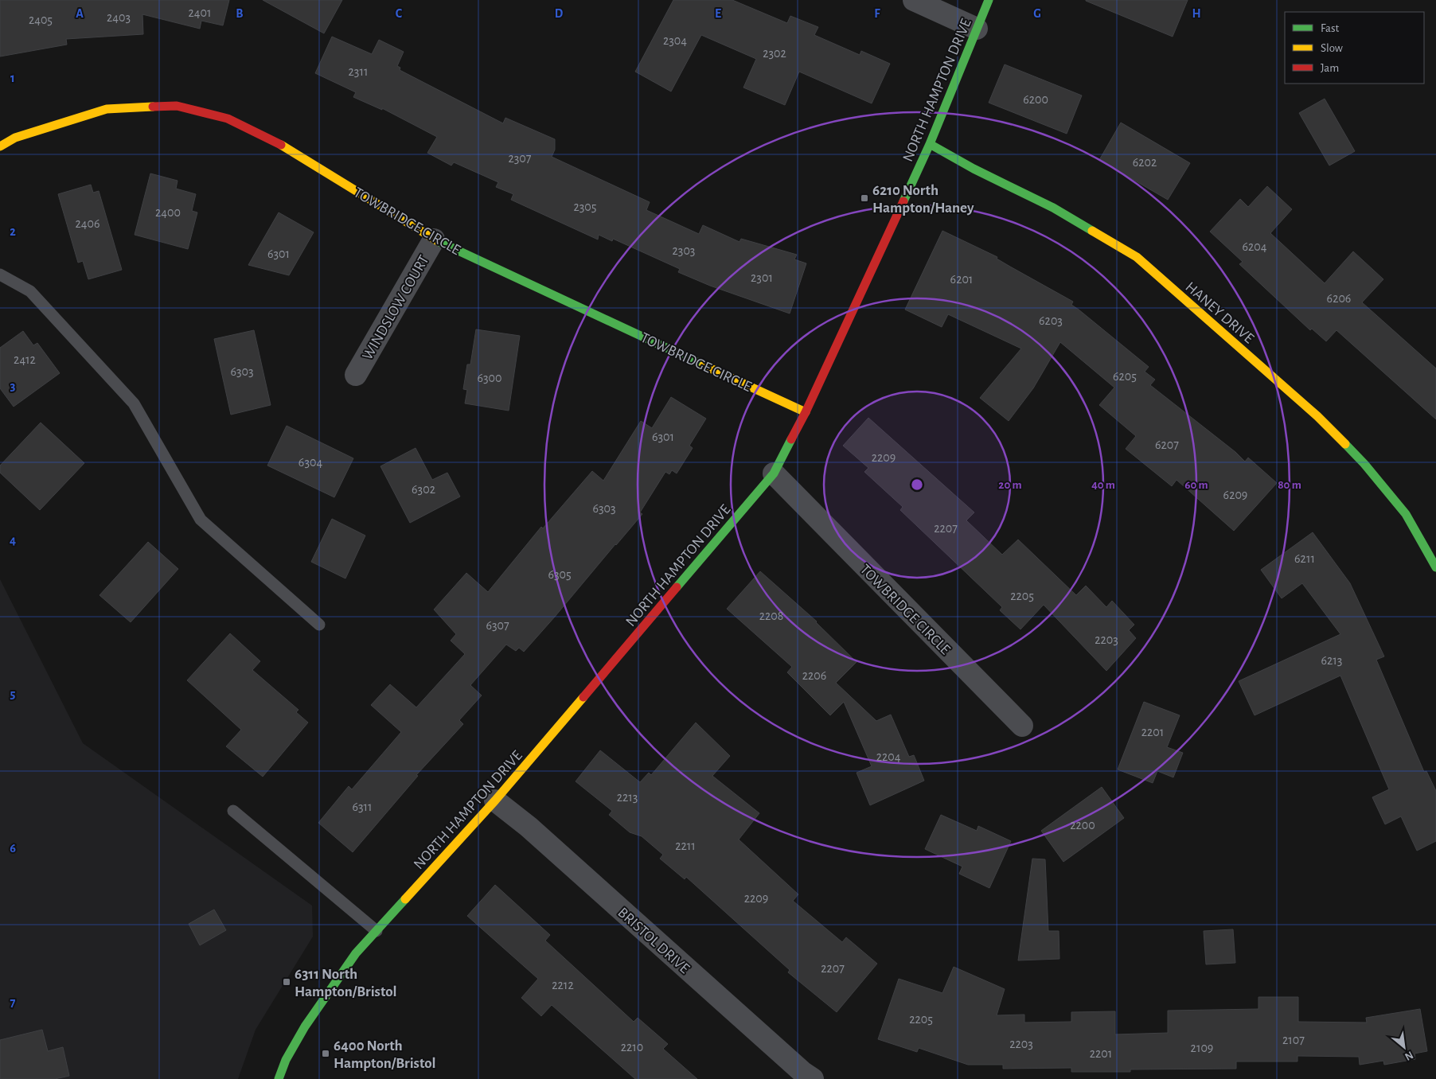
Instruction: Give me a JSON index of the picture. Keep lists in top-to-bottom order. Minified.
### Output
{"streets":{"street":["NORTH HAMPTON DRIVE","TOWBRIDGE CIRCLE","WINDSLOW COURT","HANEY DRIVE","BRISTOL DRIVE"]},"crossings":[["NORTH HAMPTON DRIVE","TOWBRIDGE CIRCLE"],["NORTH HAMPTON DRIVE","HANEY DRIVE"],["NORTH HAMPTON DRIVE","BRISTOL DRIVE"],["TOWBRIDGE CIRCLE","WINDSLOW COURT"]],"places":{"transit":["6210 North Hampton/Haney","6311 North Hampton/Bristol","6400 North Hampton/Bristol"]},"house_numbers":["2401","2403","2405","2304","2302","2311","6200","2307","6202","2305","2400","2406","6204","2303","6301","2301","6201","6206","6203","2412","6303","6205","6300","6301","6207","2209","6304","6302","6209","6303","2207","6211","6305","2205","2208","6307","2203","6213","2206","2201","2204","2213","6311","2200","2211","2209","2207","2212","2205","2107","2203","2210","2109","2201"],"legend":["Fast","Slow","Jam"],"north":"bottom right","grid":{"columns":["A","B","C","D","E","F","G","H"],"rows":["1","2","3","4","5","6","7"]},"rings":["20 m","40 m","60 m","80 m"]}
